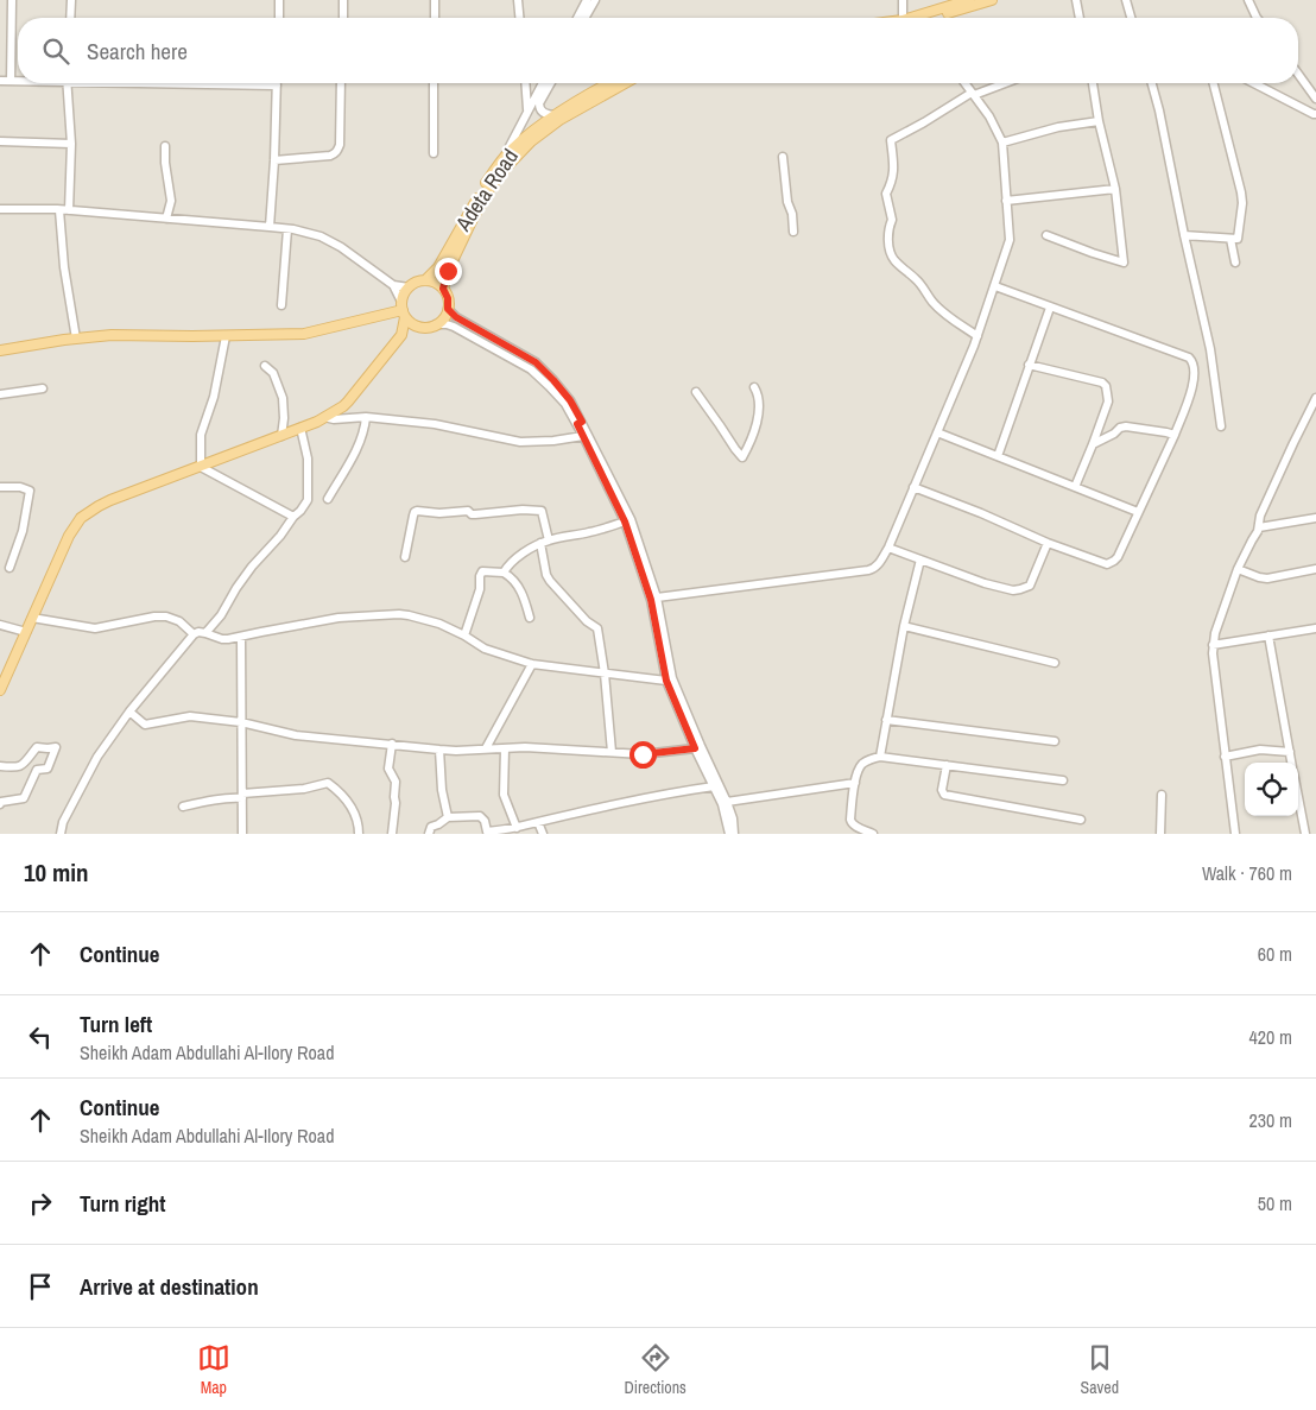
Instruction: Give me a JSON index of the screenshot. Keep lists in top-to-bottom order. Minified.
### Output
{"streets":{"main road":["Adeta Road"]},"page":{"search":"Search here","heading":["10 min","Walk · 760 m"],"list":[["Continue","60 m"],["Turn left","Sheikh Adam Abdullahi Al-Ilory Road","420 m"],["Continue","Sheikh Adam Abdullahi Al-Ilory Road","230 m"],["Turn right","50 m"],"Arrive at destination"],"nav":["Map","Directions","Saved"]}}
